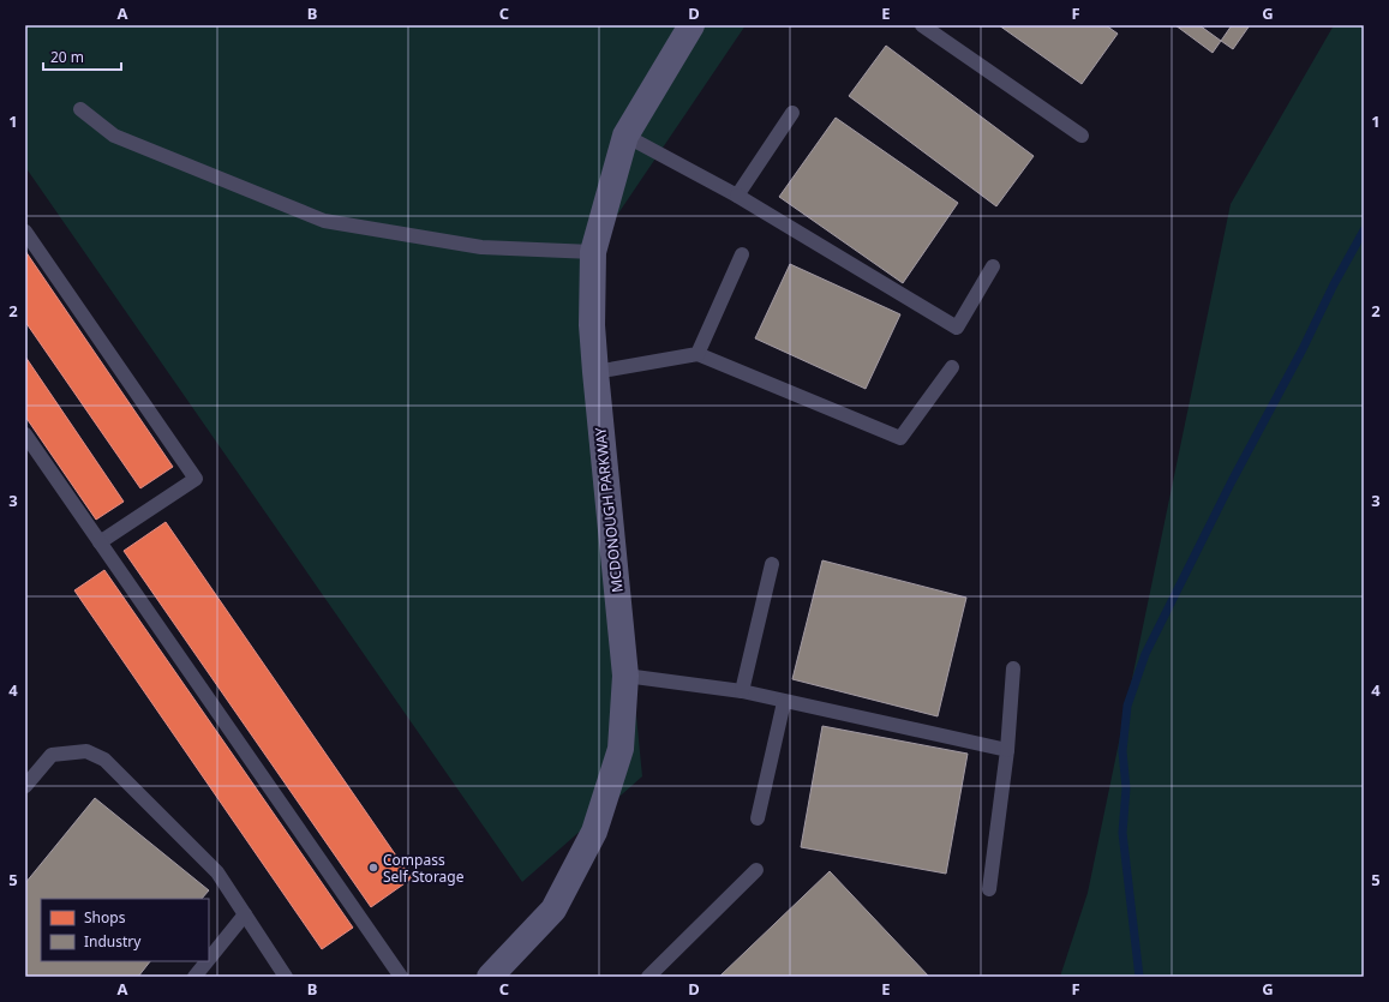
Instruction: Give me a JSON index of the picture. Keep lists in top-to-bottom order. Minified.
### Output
{"streets":{"street":["MCDONOUGH PARKWAY"]},"places":["Compass Self Storage"],"legend":["Shops","Industry"],"scale_bar":"20 m","grid":{"columns":["A","B","C","D","E","F","G"],"rows":["1","2","3","4","5"]}}
